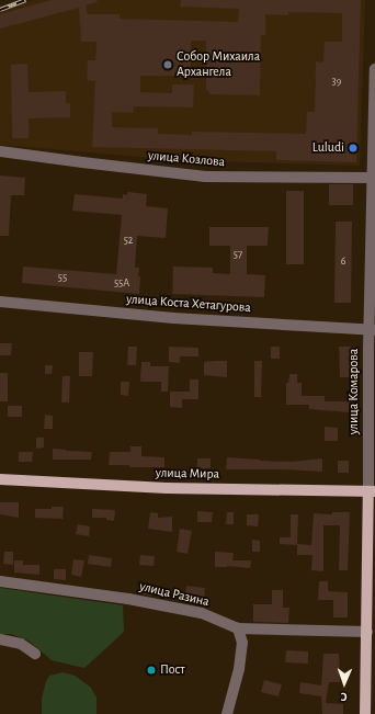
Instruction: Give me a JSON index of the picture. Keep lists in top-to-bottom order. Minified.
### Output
{"streets":{"main road":["улица Комарова","улица Мира"],"street":["улица Козлова","улица Коста Хетагурова","улица Разина"]},"crossings":[["улица Козлова","улица Комарова"],["улица Коста Хетагурова","улица Комарова"],["улица Комарова","улица Мира"],["улица Комарова","улица Разина"]],"places":["Собор Михаила Архангела","Luludi","Пост"],"house_numbers":["39","52","57","6","55","55А"],"north":"bottom"}
